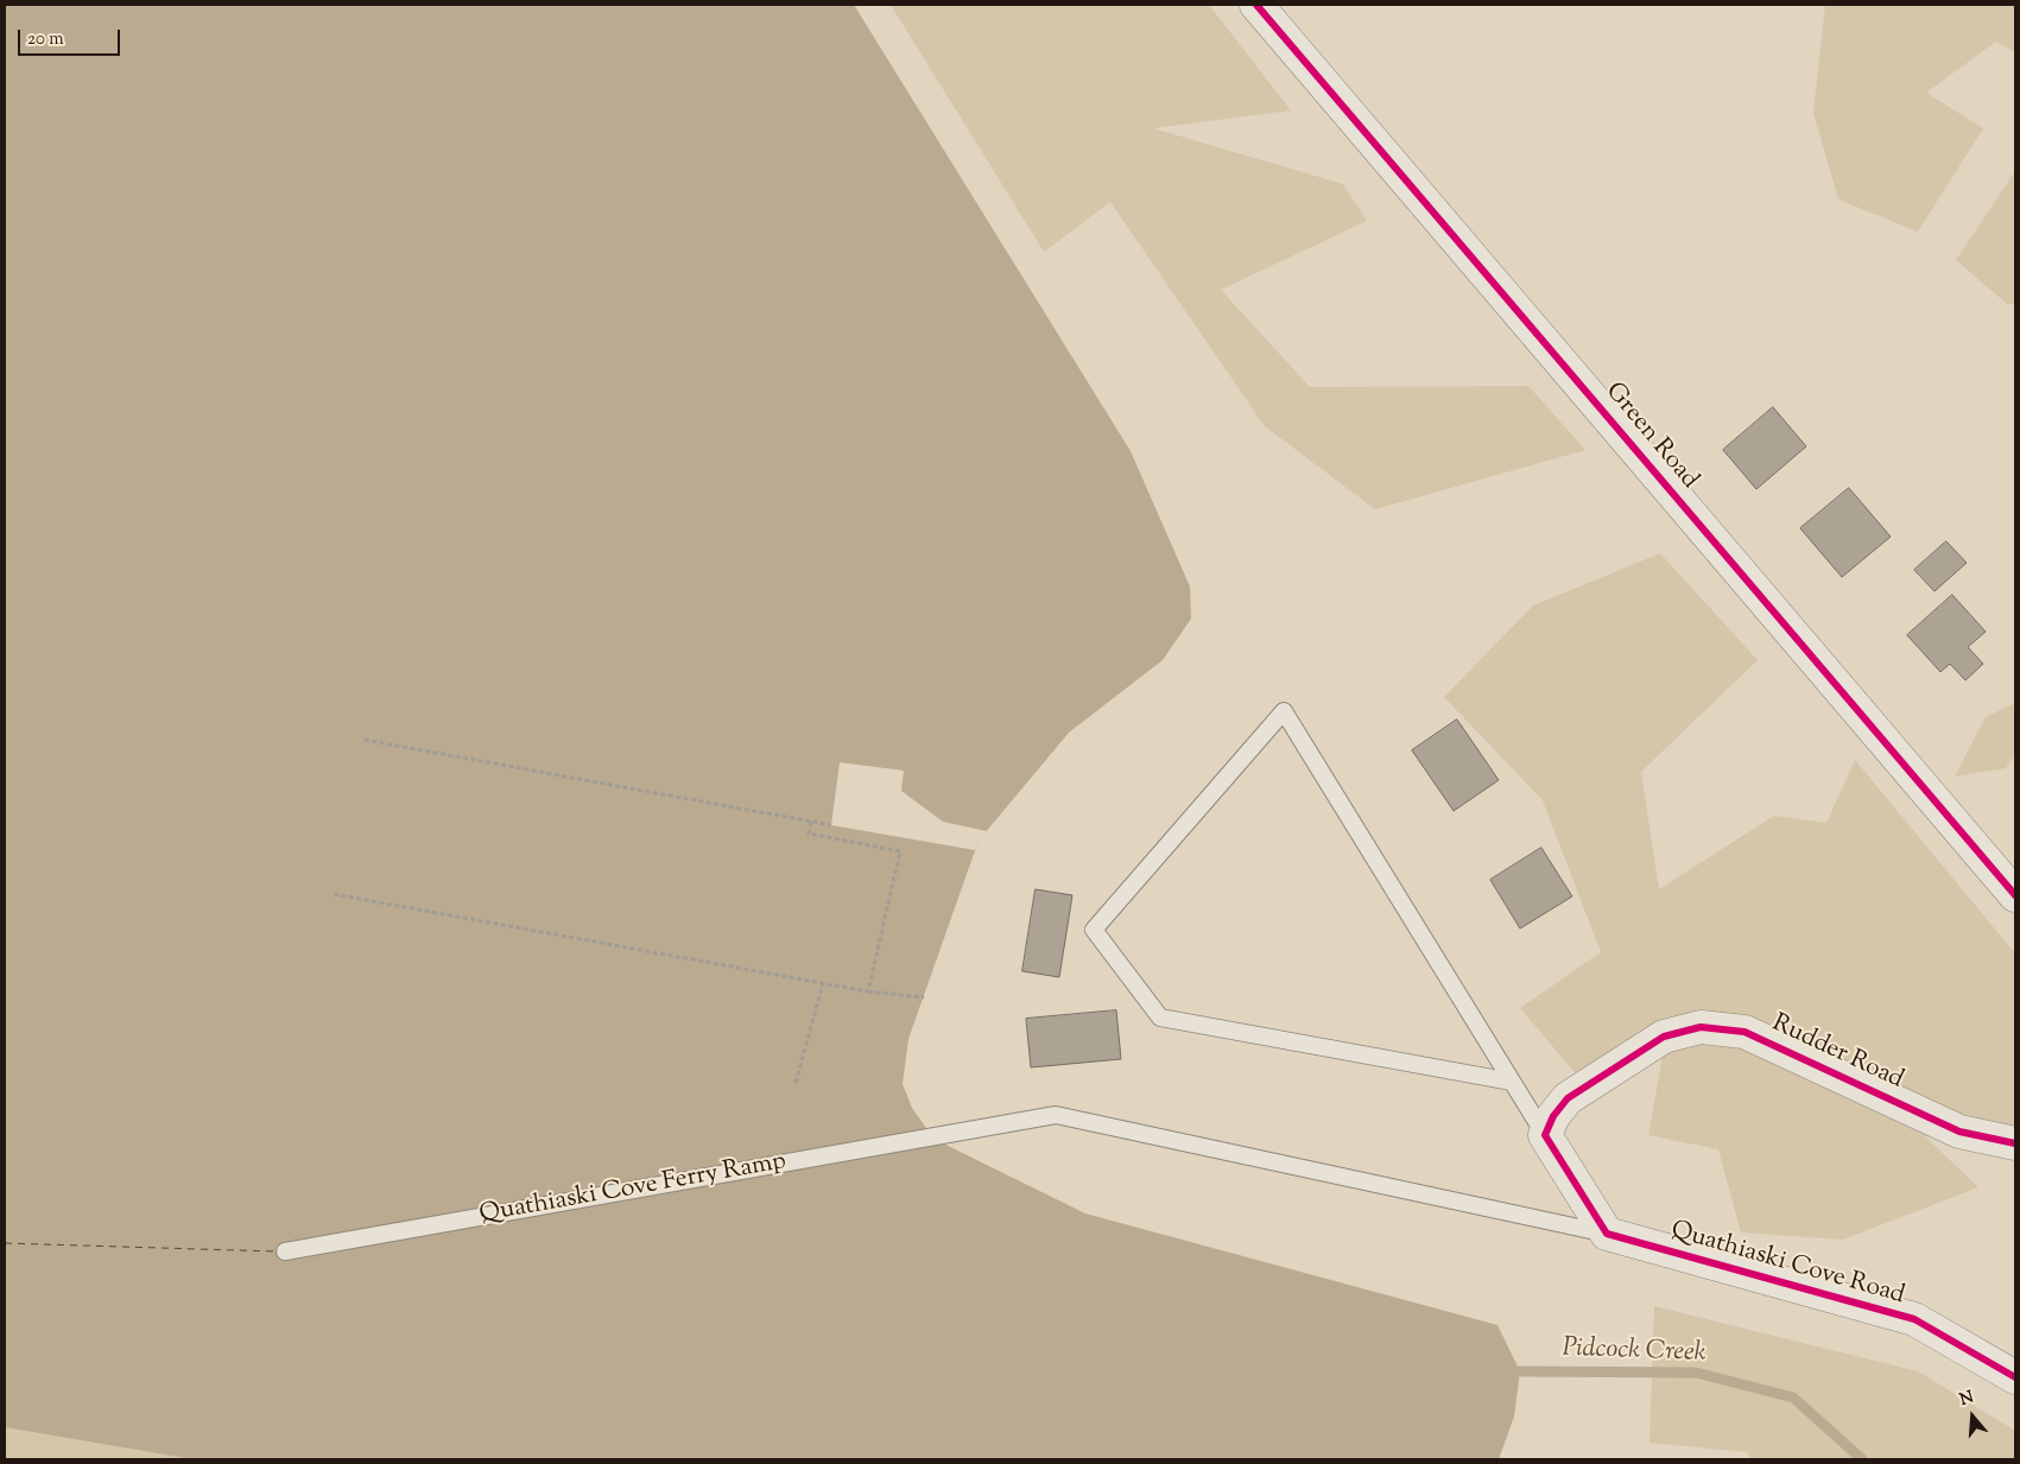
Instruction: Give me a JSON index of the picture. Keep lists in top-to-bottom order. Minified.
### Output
{"streets":{"street":["Green Road","Rudder Road","Quathiaski Cove Road"],"lane":["Quathiaski Cove Ferry Ramp"]},"crossings":[["Quathiaski Cove Ferry Ramp","Quathiaski Cove Road"]],"water":["Pidcock Creek"],"scale_bar":"20 m","north":"top"}
